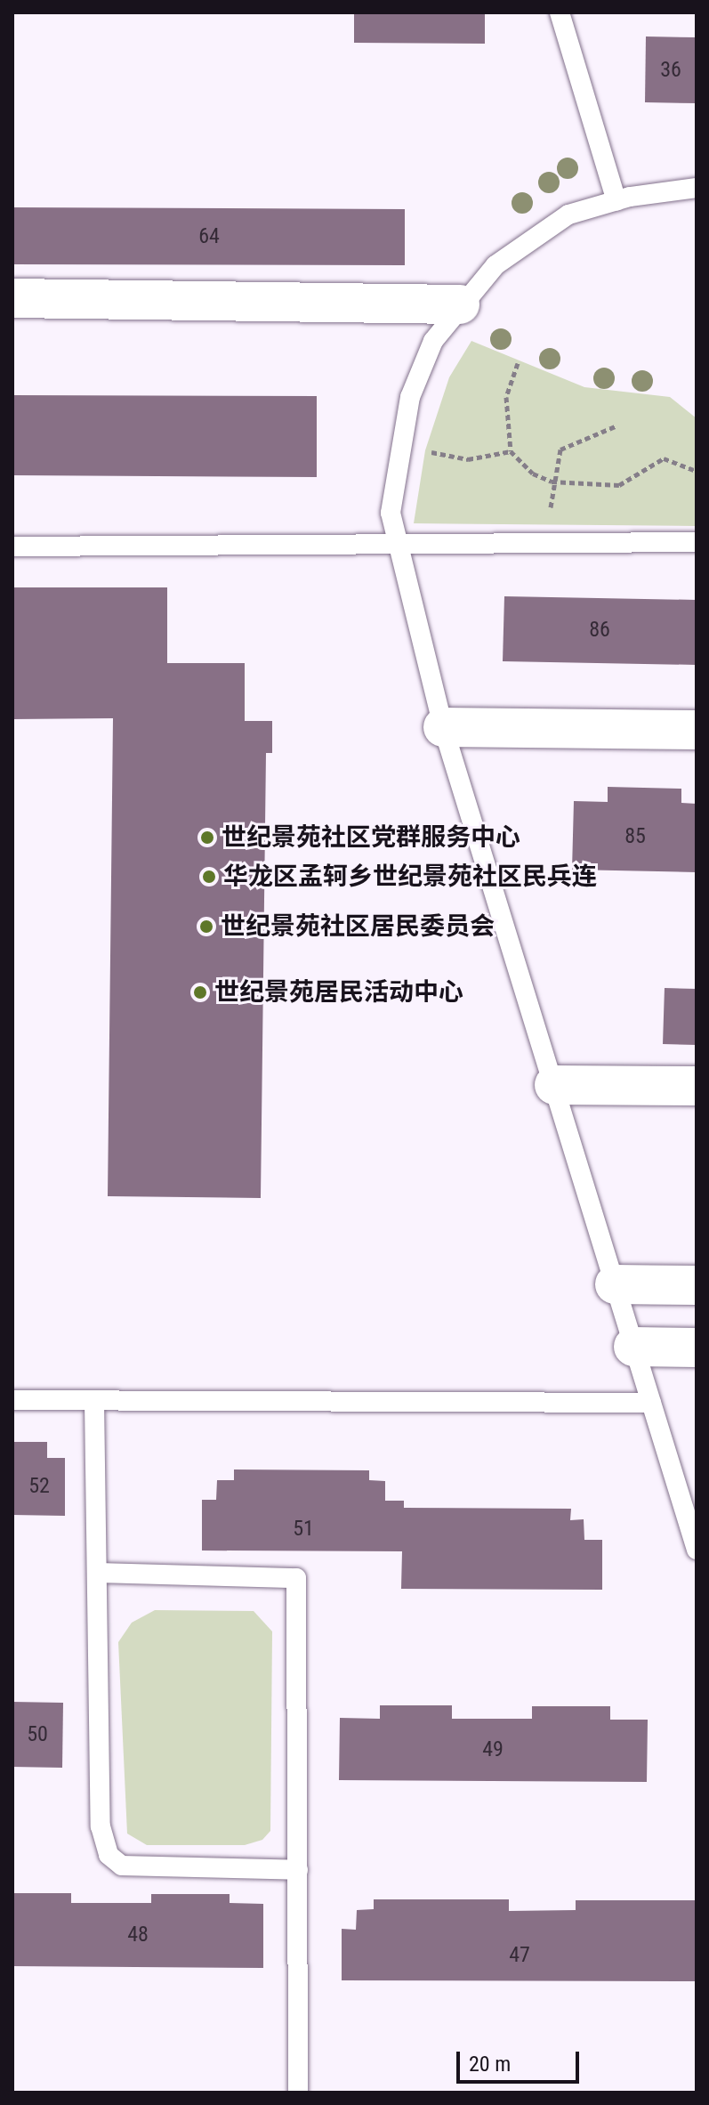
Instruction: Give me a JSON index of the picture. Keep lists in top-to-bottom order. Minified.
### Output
{"places":["世纪景苑社区党群服务中心","华龙区孟轲乡世纪景苑社区民兵连","世纪景苑社区居民委员会","世纪景苑居民活动中心"],"house_numbers":["36","64","86","85","52","51","50","49","48","47"],"scale_bar":"20 m"}
